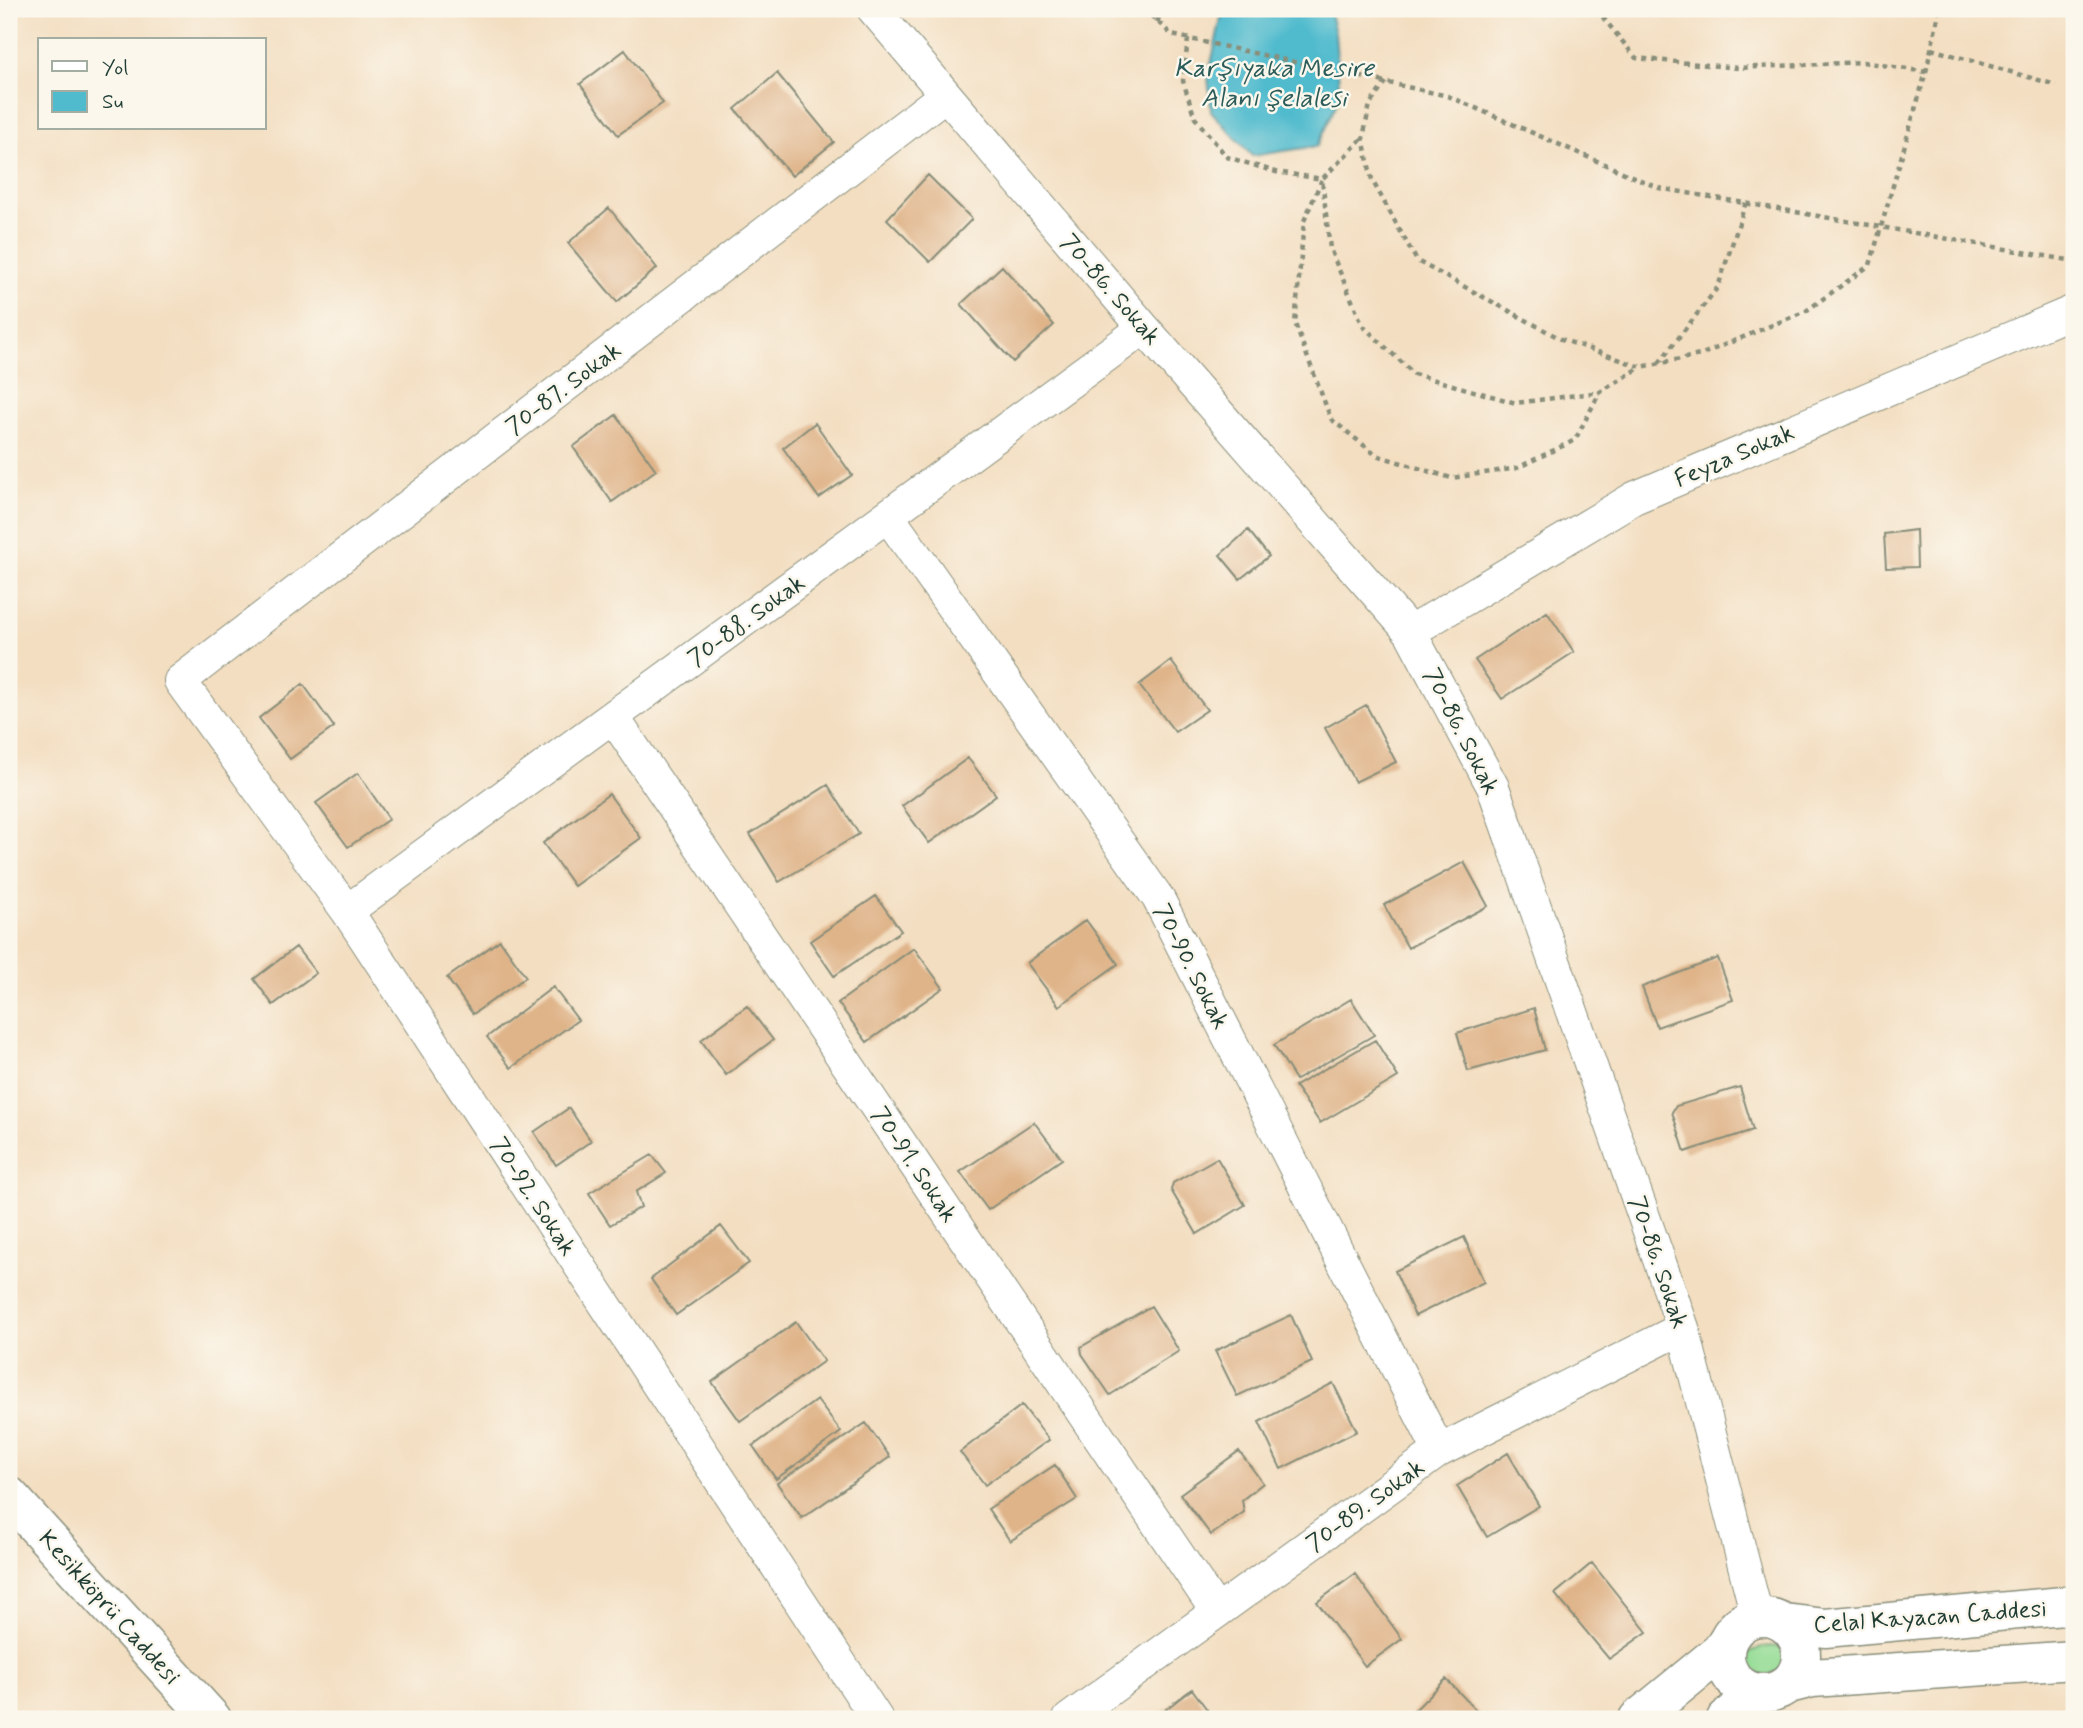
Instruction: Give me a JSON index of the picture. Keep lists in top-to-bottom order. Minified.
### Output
{"streets":{"street":["70-86. Sokak","70-87. Sokak","Feyza Sokak","70-88. Sokak","70-90. Sokak","70-91. Sokak","70-92. Sokak","70-89. Sokak","Kesikköprü Caddesi","Celal Kayacan Caddesi"]},"crossings":[["70-86. Sokak","70-87. Sokak"],["70-86. Sokak","Feyza Sokak"],["70-86. Sokak","70-88. Sokak"],["70-86. Sokak","70-89. Sokak"],["70-86. Sokak","Celal Kayacan Caddesi"],["70-87. Sokak","70-92. Sokak"],["70-88. Sokak","70-90. Sokak"],["70-88. Sokak","70-91. Sokak"],["70-88. Sokak","70-92. Sokak"],["70-90. Sokak","70-89. Sokak"],["70-91. Sokak","70-89. Sokak"]],"water":["Karşıyaka Mesire Alanı Şelalesi"],"legend":["Yol","Su"]}
